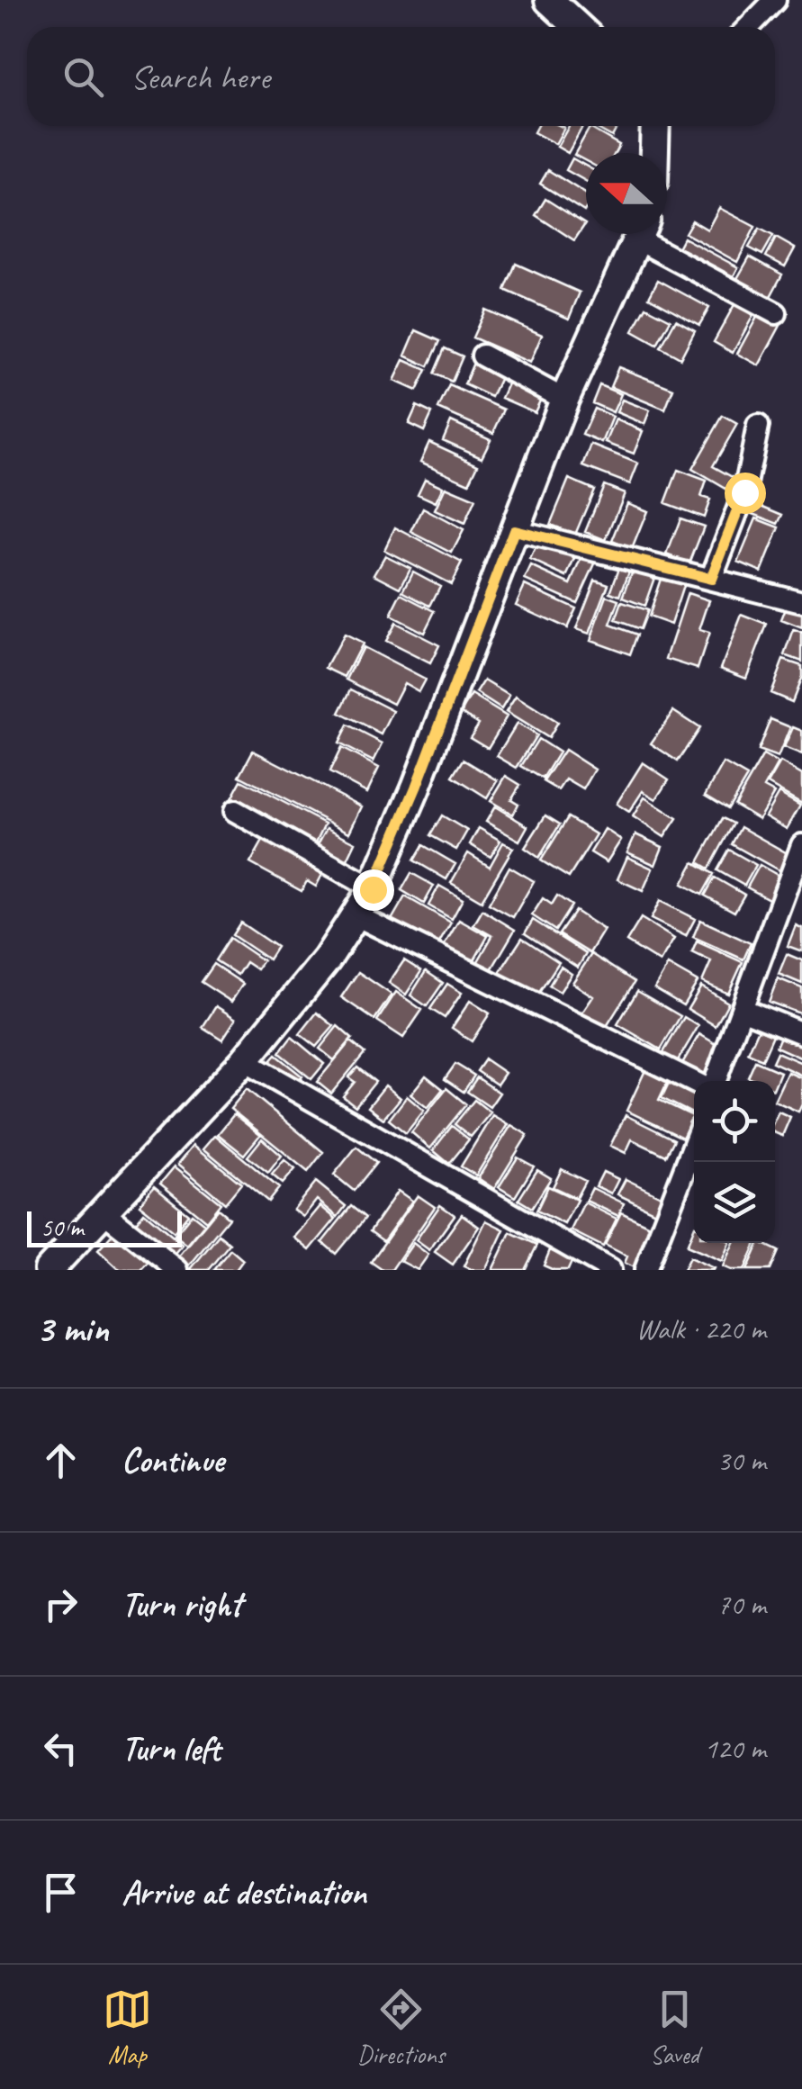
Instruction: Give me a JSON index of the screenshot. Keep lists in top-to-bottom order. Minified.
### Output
{"scale_bar":"50 m","north":"left","page":{"search":"Search here","scale":"50 m","heading":["3 min","Walk · 220 m"],"list":[["Continue","30 m"],["Turn right","70 m"],["Turn left","120 m"],"Arrive at destination"],"nav":["Map","Directions","Saved"]}}
